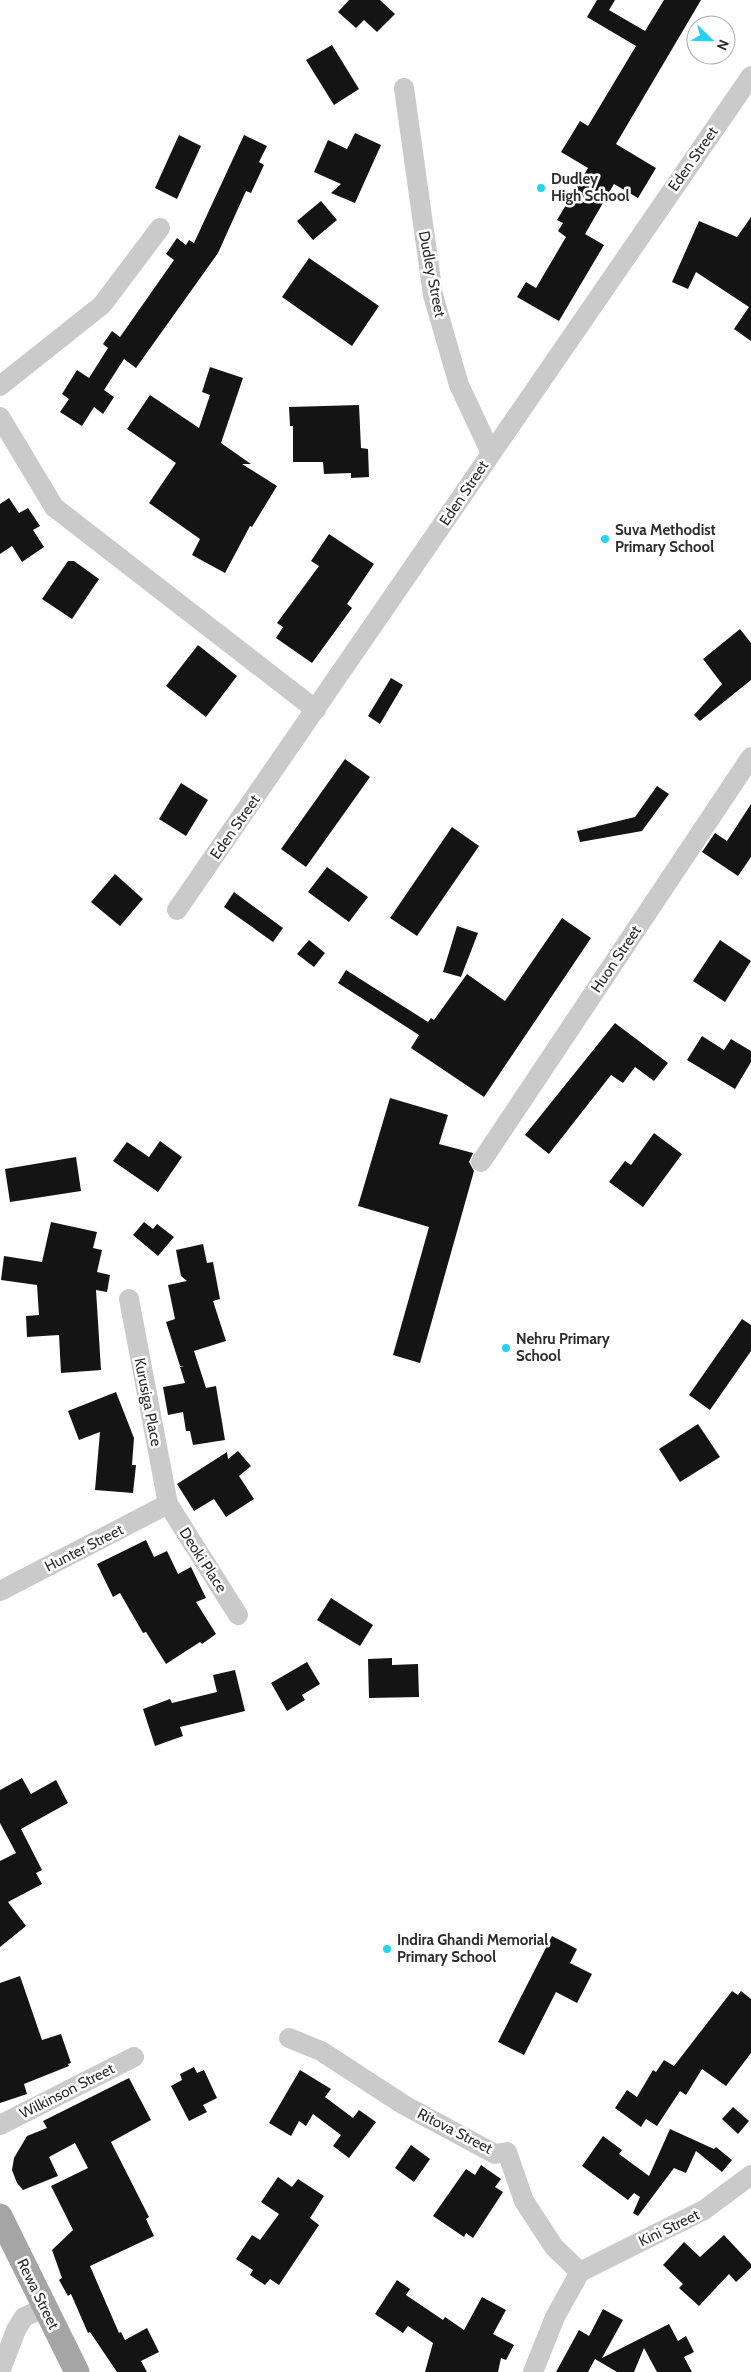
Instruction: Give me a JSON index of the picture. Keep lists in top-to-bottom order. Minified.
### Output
{"streets":{"main road":["Rewa Street"],"street":["Eden Street","Dudley Street","Huon Street","Kurusiga Place","Hunter Street","Deoki Place","Wilkinson Street","Ritova Street","Kini Street"]},"crossings":[["Eden Street","Dudley Street"],["Kurusiga Place","Hunter Street"],["Kurusiga Place","Deoki Place"],["Hunter Street","Deoki Place"],["Ritova Street","Kini Street"]],"places":["Dudley High School","Suva Methodist Primary School","Nehru Primary School","Indira Ghandi Memorial Primary School"],"north":"bottom right"}
